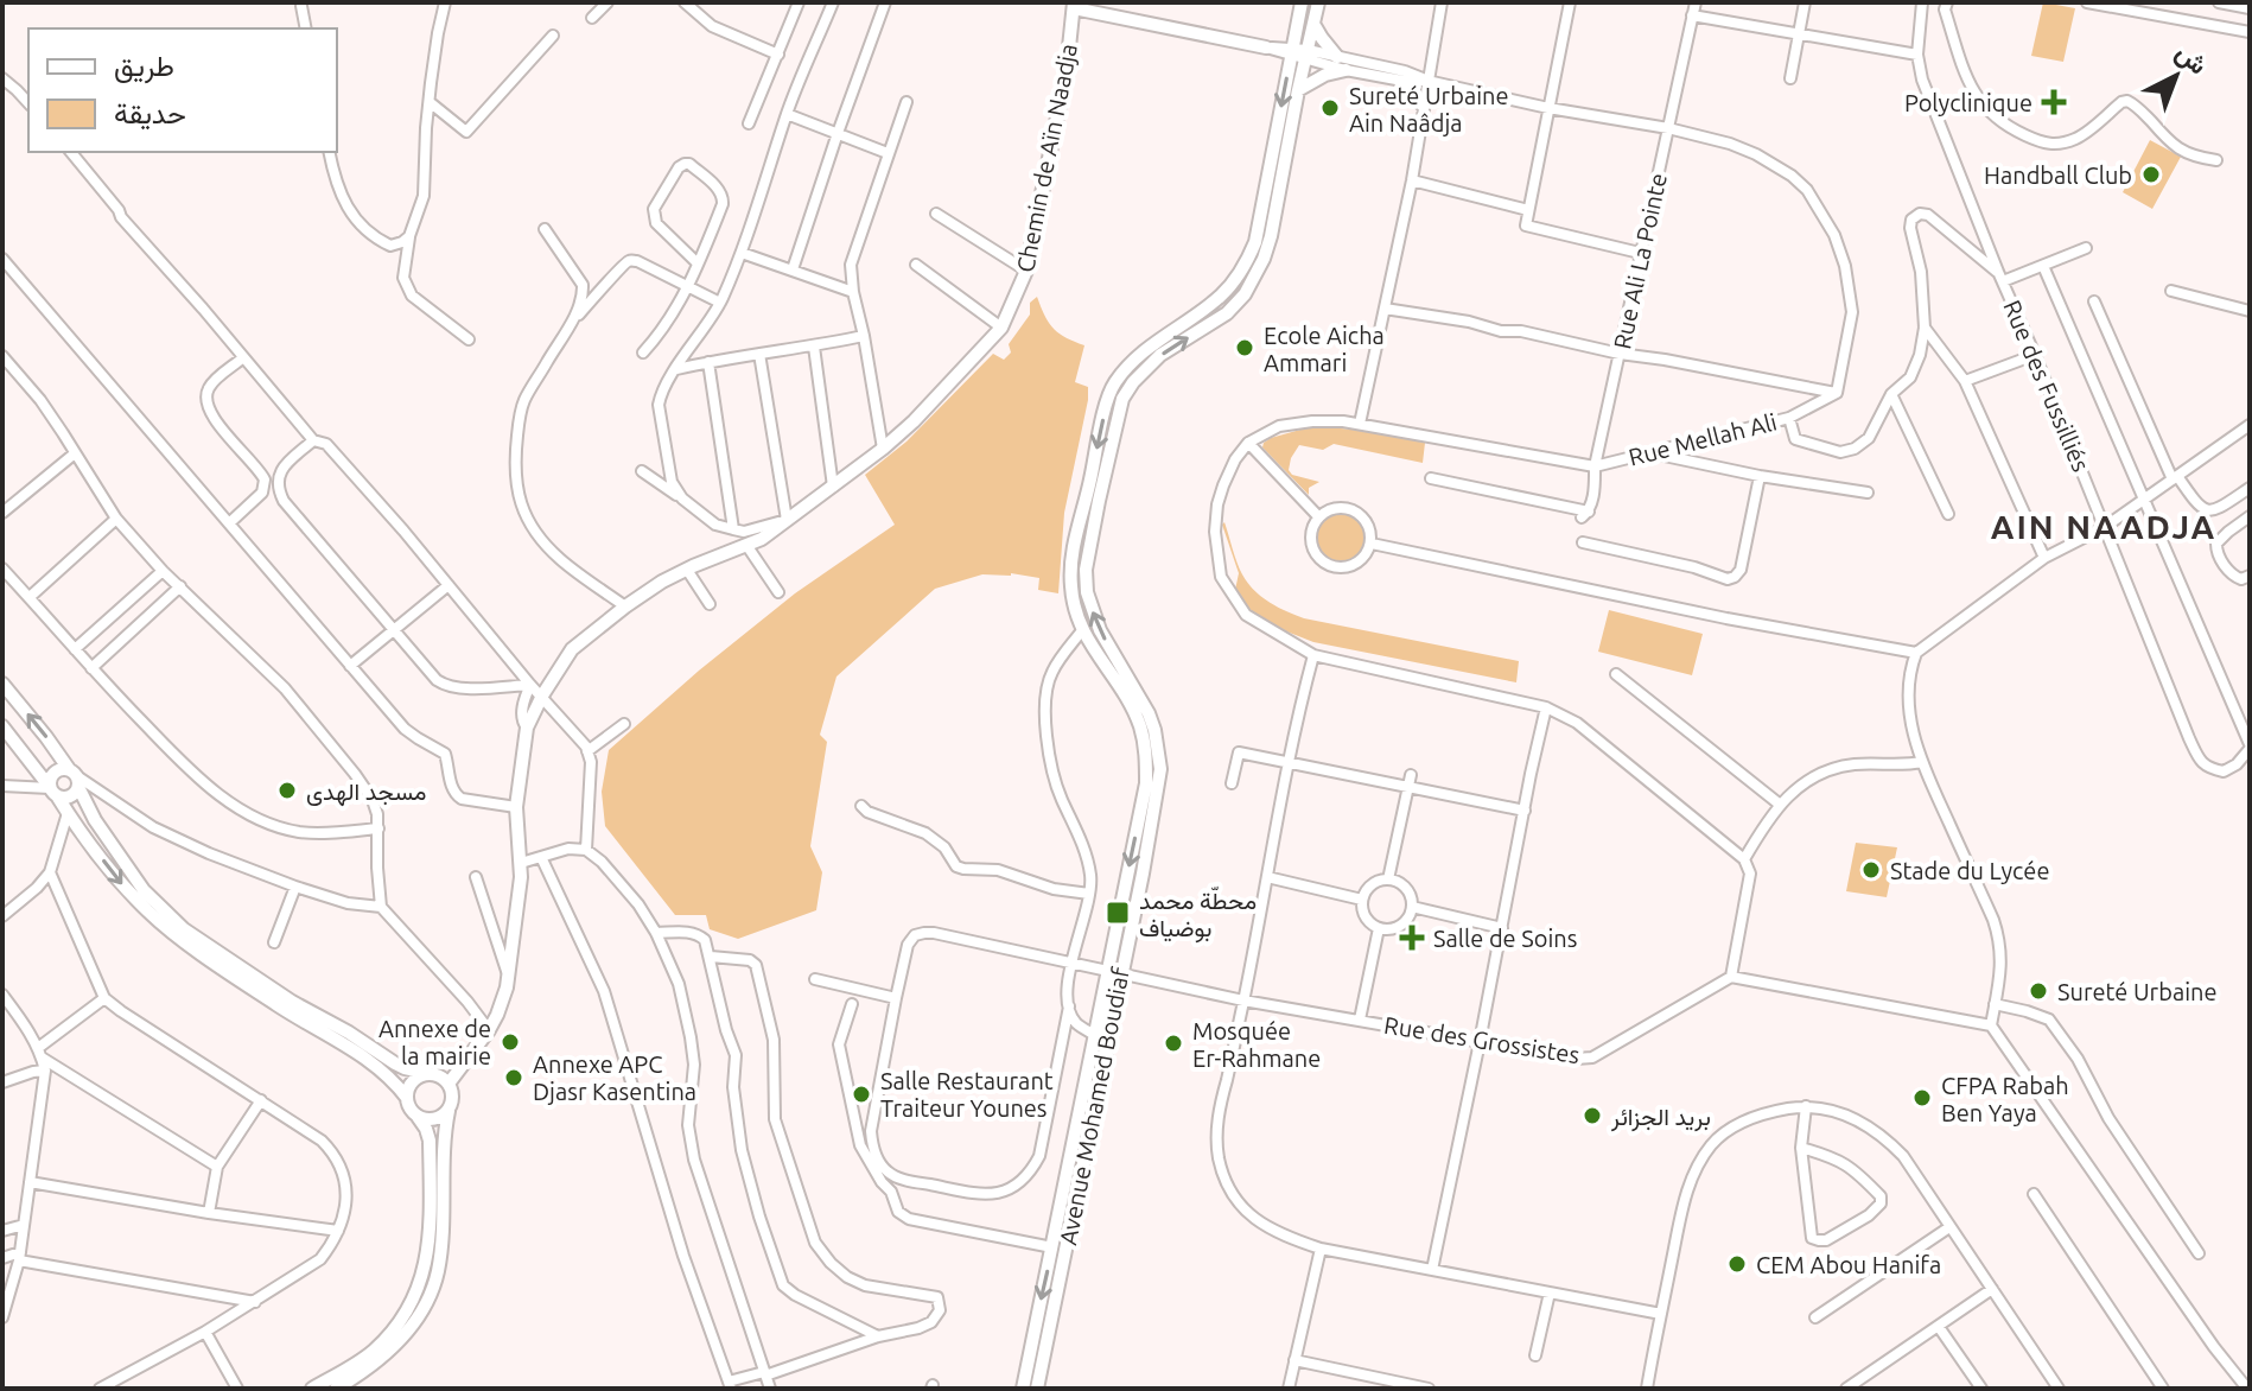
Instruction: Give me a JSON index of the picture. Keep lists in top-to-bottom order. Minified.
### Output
{"streets":{"main road":["Chemin de Aïn Naadja","Avenue Mohamed Boudiaf"],"street":["Rue Ali La Pointe","Rue des Fussilliés","Rue Mellah Ali","Rue des Grossistes"]},"crossings":[["Rue Ali La Pointe","Rue Mellah Ali"],["Rue des Grossistes","Avenue Mohamed Boudiaf"]],"districts":["AIN NAADJA"],"places":{"health":["Polyclinique","Salle de Soins"],"other":["Sureté Urbaine Ain Naâdja","Handball Club","Ecole Aicha Ammari","مسجد الهدى","Stade du Lycée","Sureté Urbaine","Annexe de la mairie","Mosquée Er-Rahmane","Annexe APC Djasr Kasentina","Salle Restaurant Traiteur Younes","CFPA Rabah Ben Yaya","بريد الجزائر","CEM Abou Hanifa"],"transit":["محطّة محمد بوضياف"]},"legend":["طريق","حديقة"],"north":"top right"}
